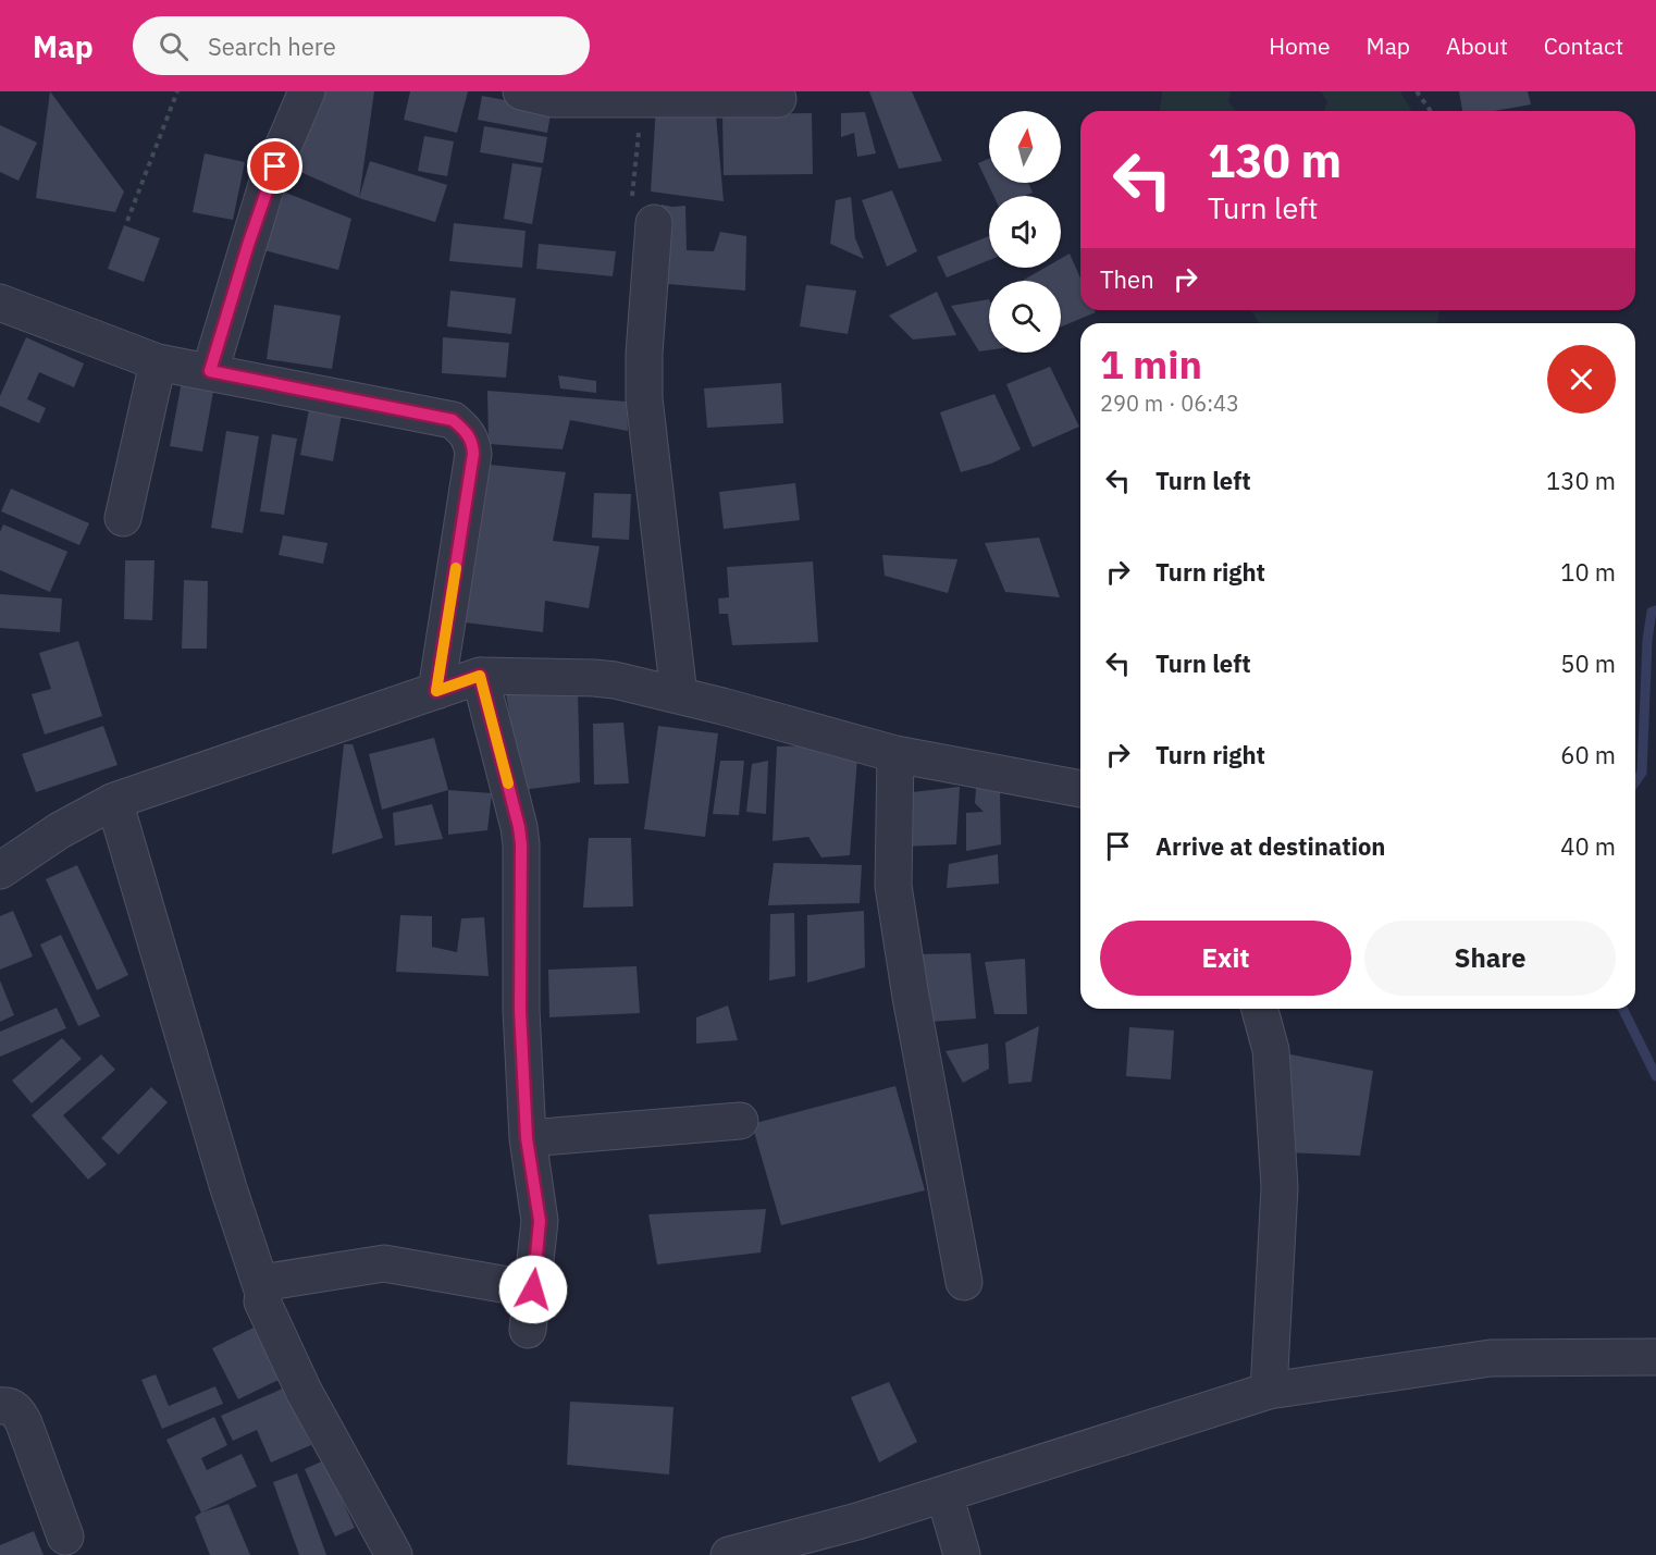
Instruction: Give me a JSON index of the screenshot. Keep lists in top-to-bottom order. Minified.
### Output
{"north":"top","page":{"header":"Map","search":"Search here","nav":["Home","Map","About","Contact"],"turn":["130 m","Turn left"],"then":"Then","heading":["1 min","290 m · 06:43"],"list":[{"name":"Turn left","value":"130 m"},{"name":"Turn right","value":"10 m"},{"name":"Turn left","value":"50 m"},{"name":"Turn right","value":"60 m"},{"name":"Arrive at destination","value":"40 m"}],"buttons":["Exit","Share"]}}
